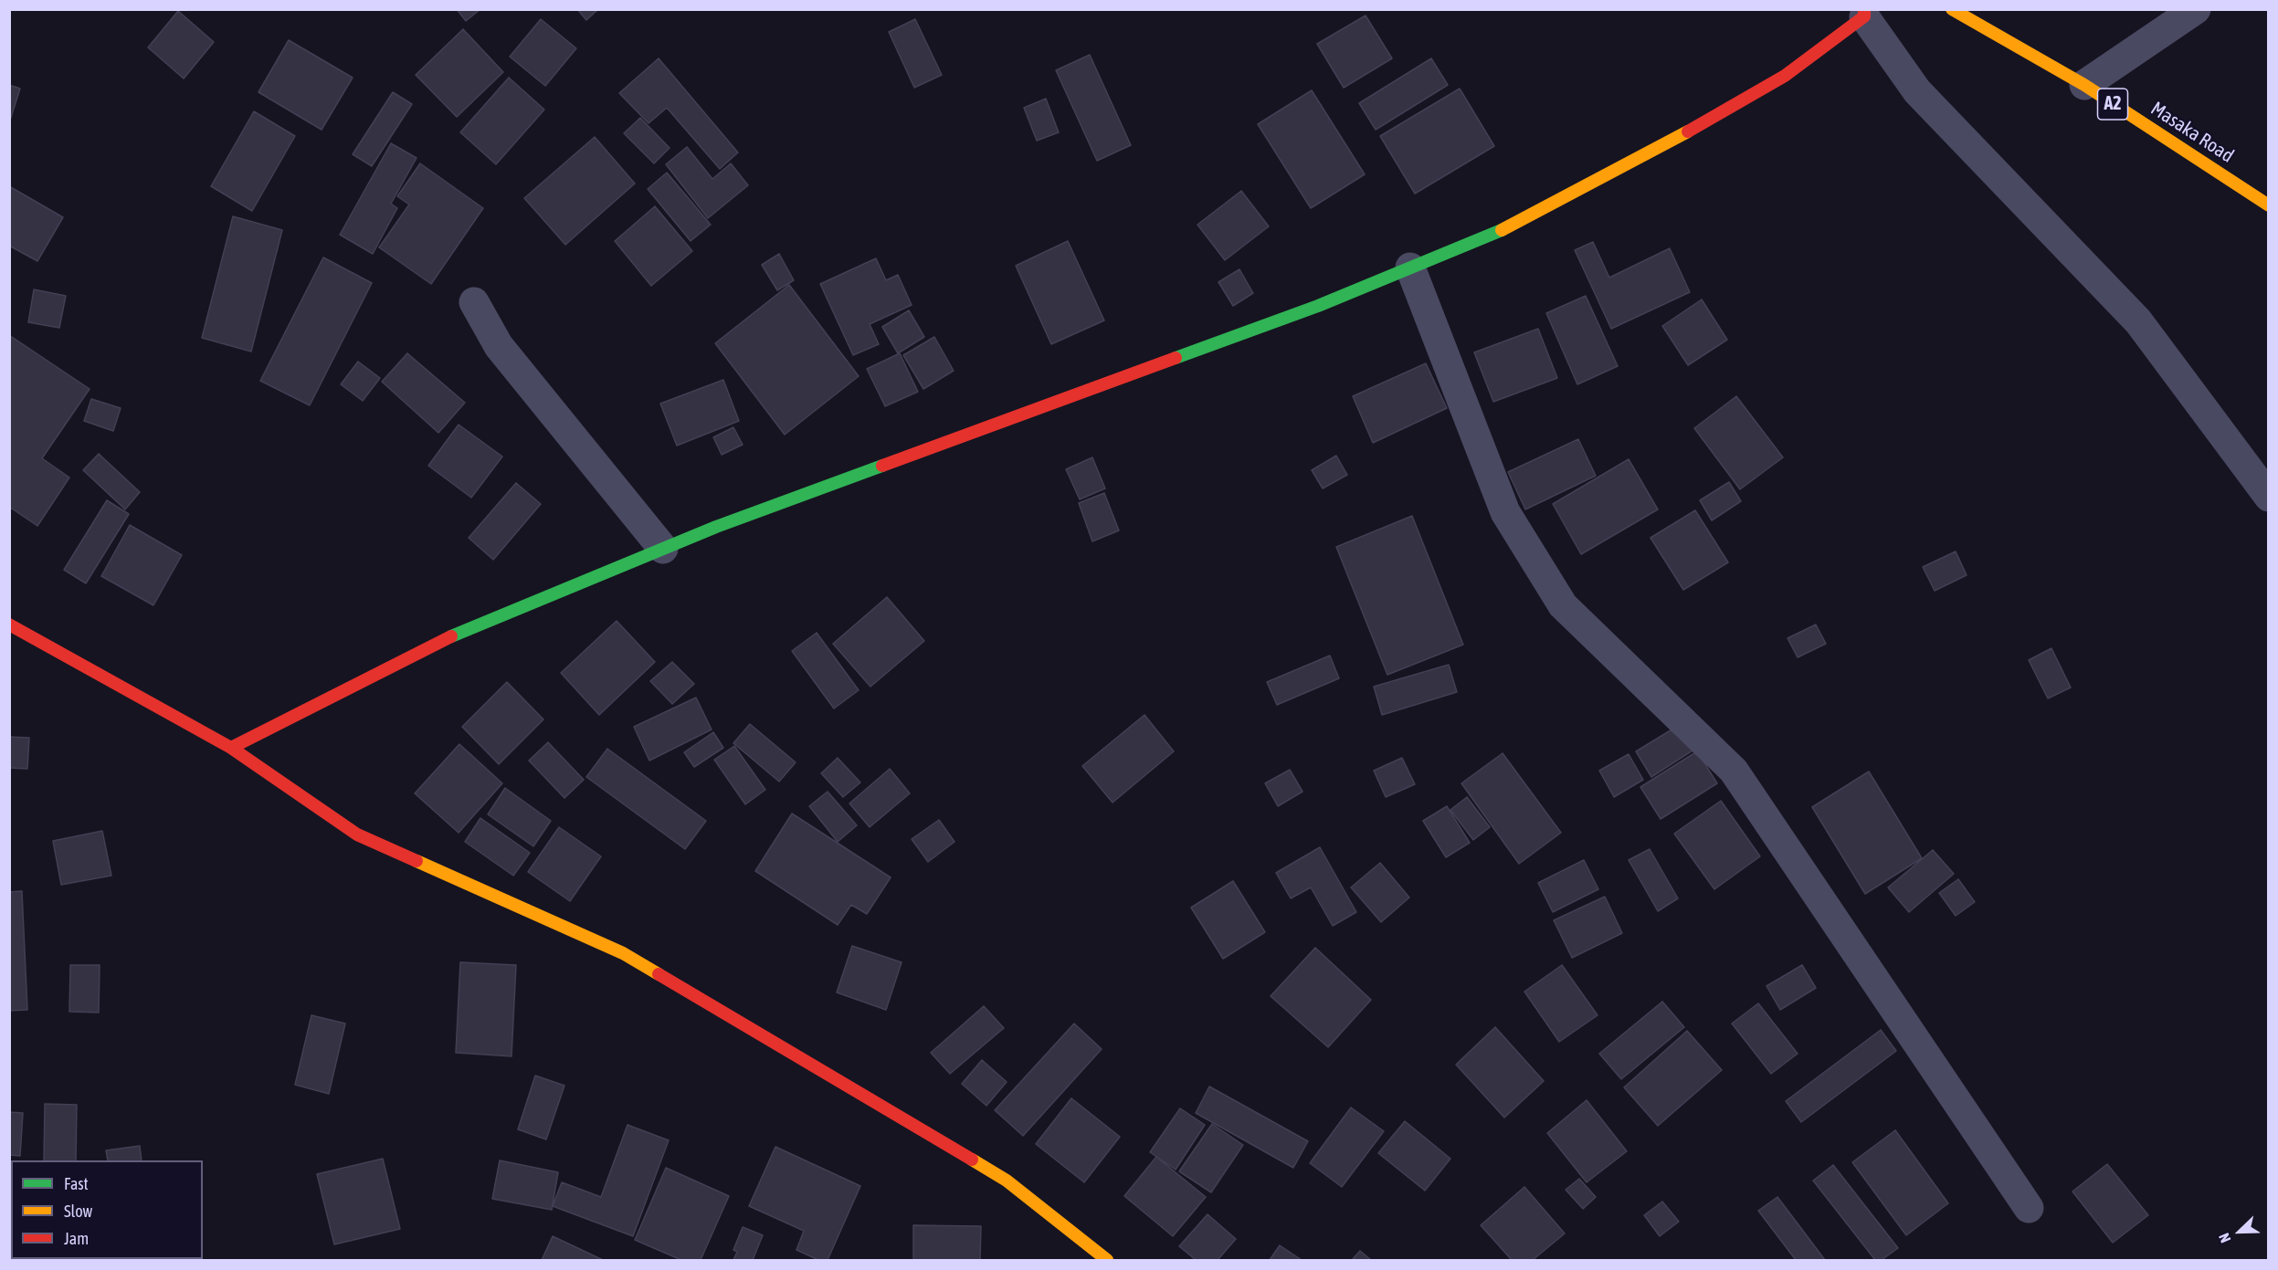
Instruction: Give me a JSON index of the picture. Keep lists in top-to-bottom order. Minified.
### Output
{"streets":{"street":["A2","Masaka Road"]},"legend":["Fast","Slow","Jam"],"north":"bottom left"}
